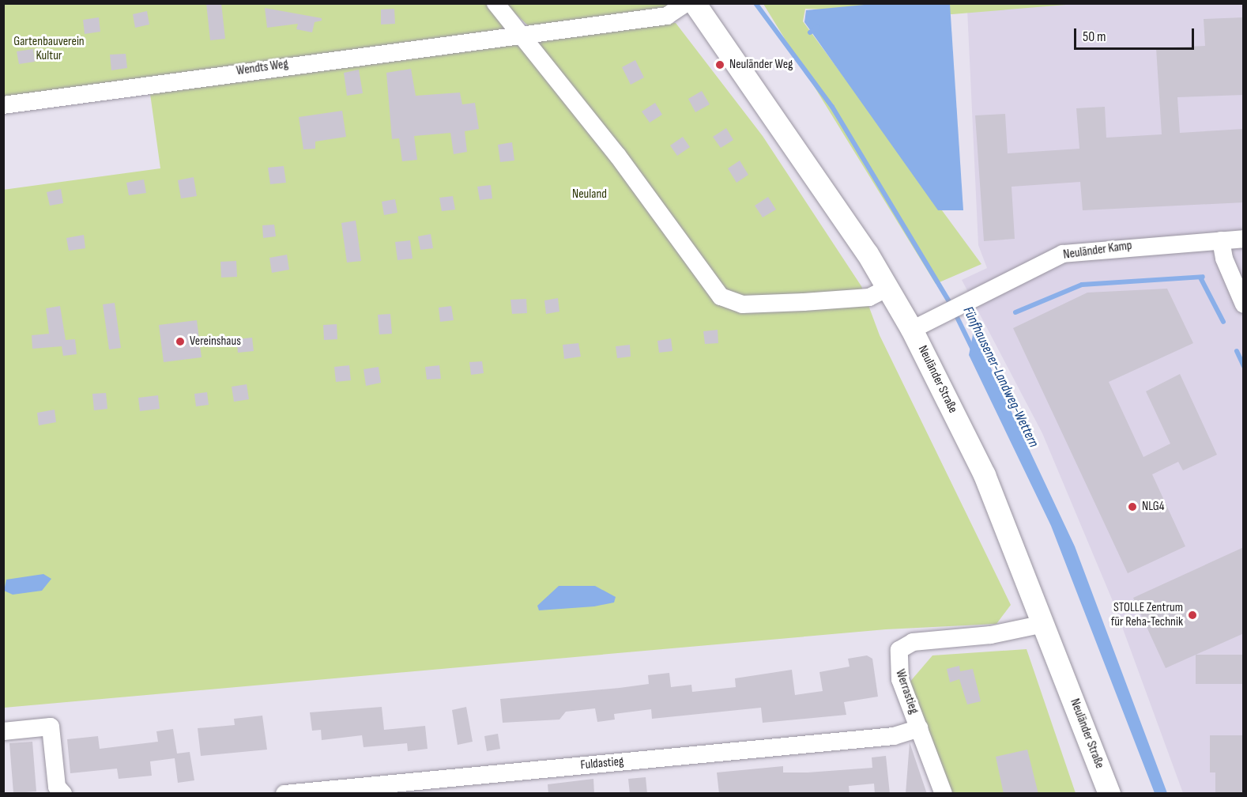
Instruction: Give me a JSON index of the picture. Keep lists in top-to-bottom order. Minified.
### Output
{"streets":{"main road":["Neuländer Straße"],"street":["Wendts Weg","Neuländer Kamp","Werrastieg","Fuldastieg"]},"crossings":[["Neuländer Kamp","Neuländer Straße"],["Neuländer Straße","Werrastieg"],["Werrastieg","Fuldastieg"]],"water":["Fünfhausener-Landweg-Wettern"],"parks":["Gartenbauverein Kultur","Neuland"],"places":["Neuländer Weg","Vereinshaus","NLG4","STOLLE Zentrum für Reha-Technik"],"scale_bar":"50 m"}
